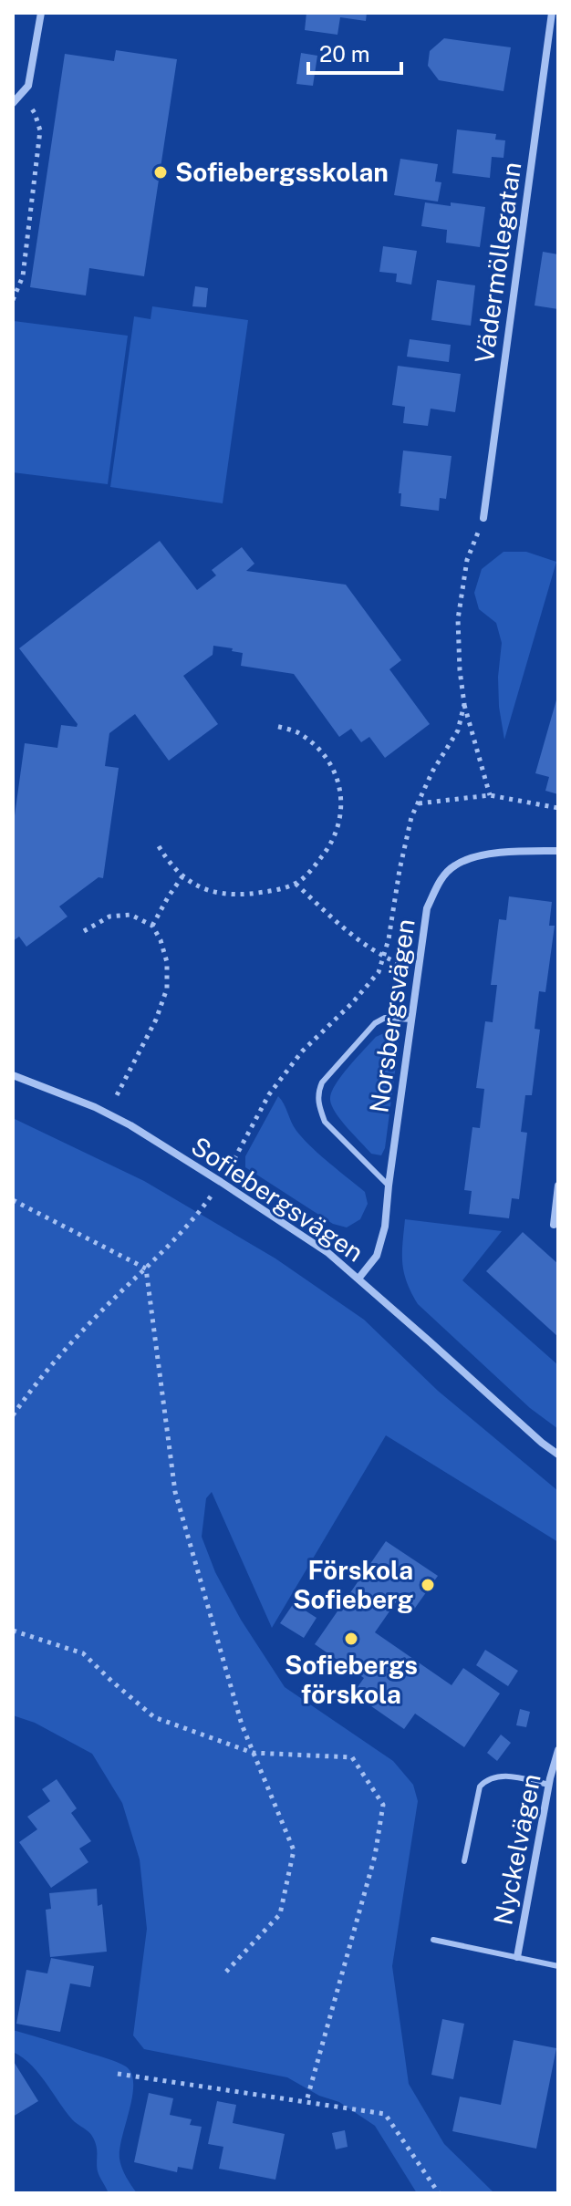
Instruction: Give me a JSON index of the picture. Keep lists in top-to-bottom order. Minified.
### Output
{"streets":{"street":["Vädermöllegatan","Norsbergsvägen","Sofiebergsvägen","Nyckelvägen"]},"crossings":[["Norsbergsvägen","Sofiebergsvägen"]],"places":["Sofiebergsskolan","Förskola Sofieberg","Sofiebergs förskola"],"scale_bar":"20 m"}
